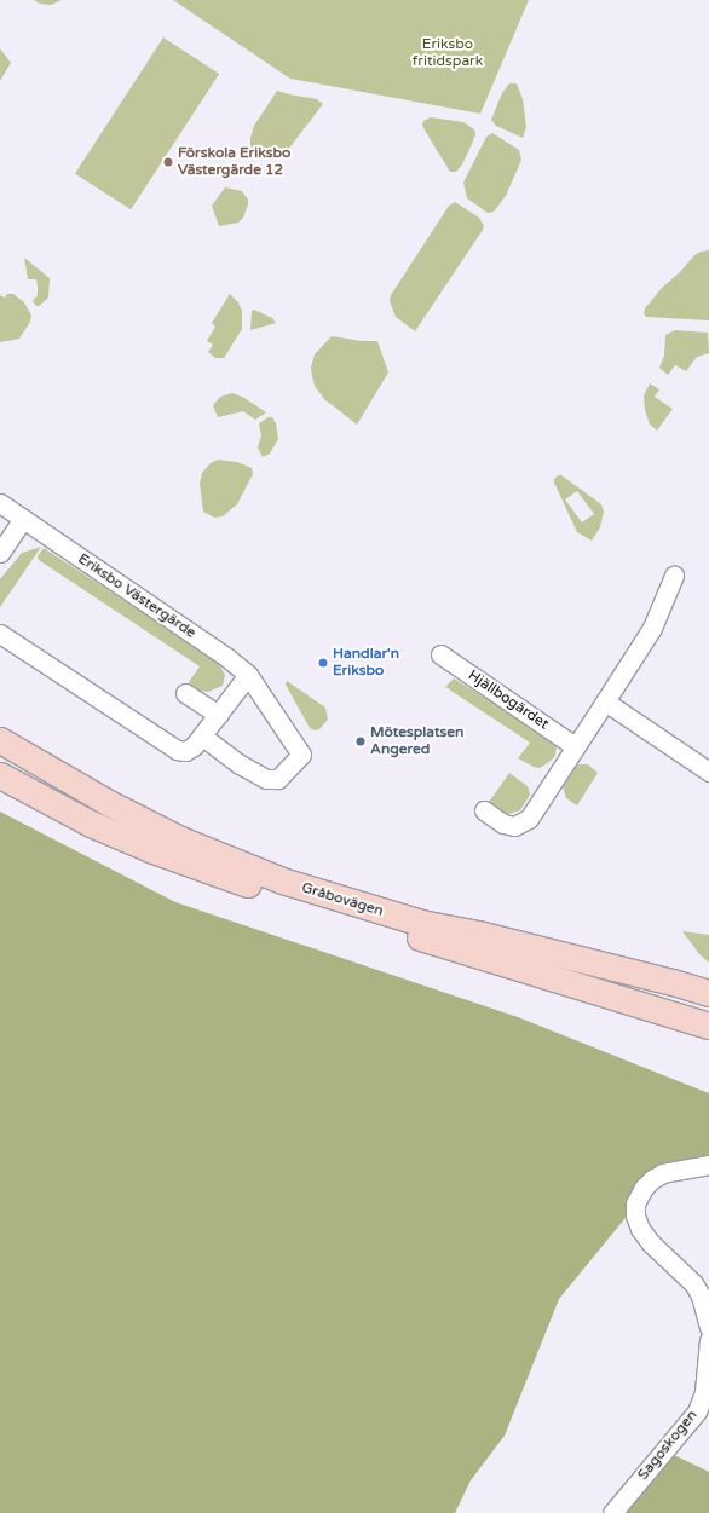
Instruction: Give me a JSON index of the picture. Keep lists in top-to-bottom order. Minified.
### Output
{"streets":{"main road":["Gråbovägen"],"street":["Eriksbo Västergärde","Hjällbogärdet","Sagoskogen"]},"parks":["Eriksbo fritidspark"],"places":["Förskola Eriksbo Västergärde 12","Handlar'n Eriksbo","Mötesplatsen Angered"]}
